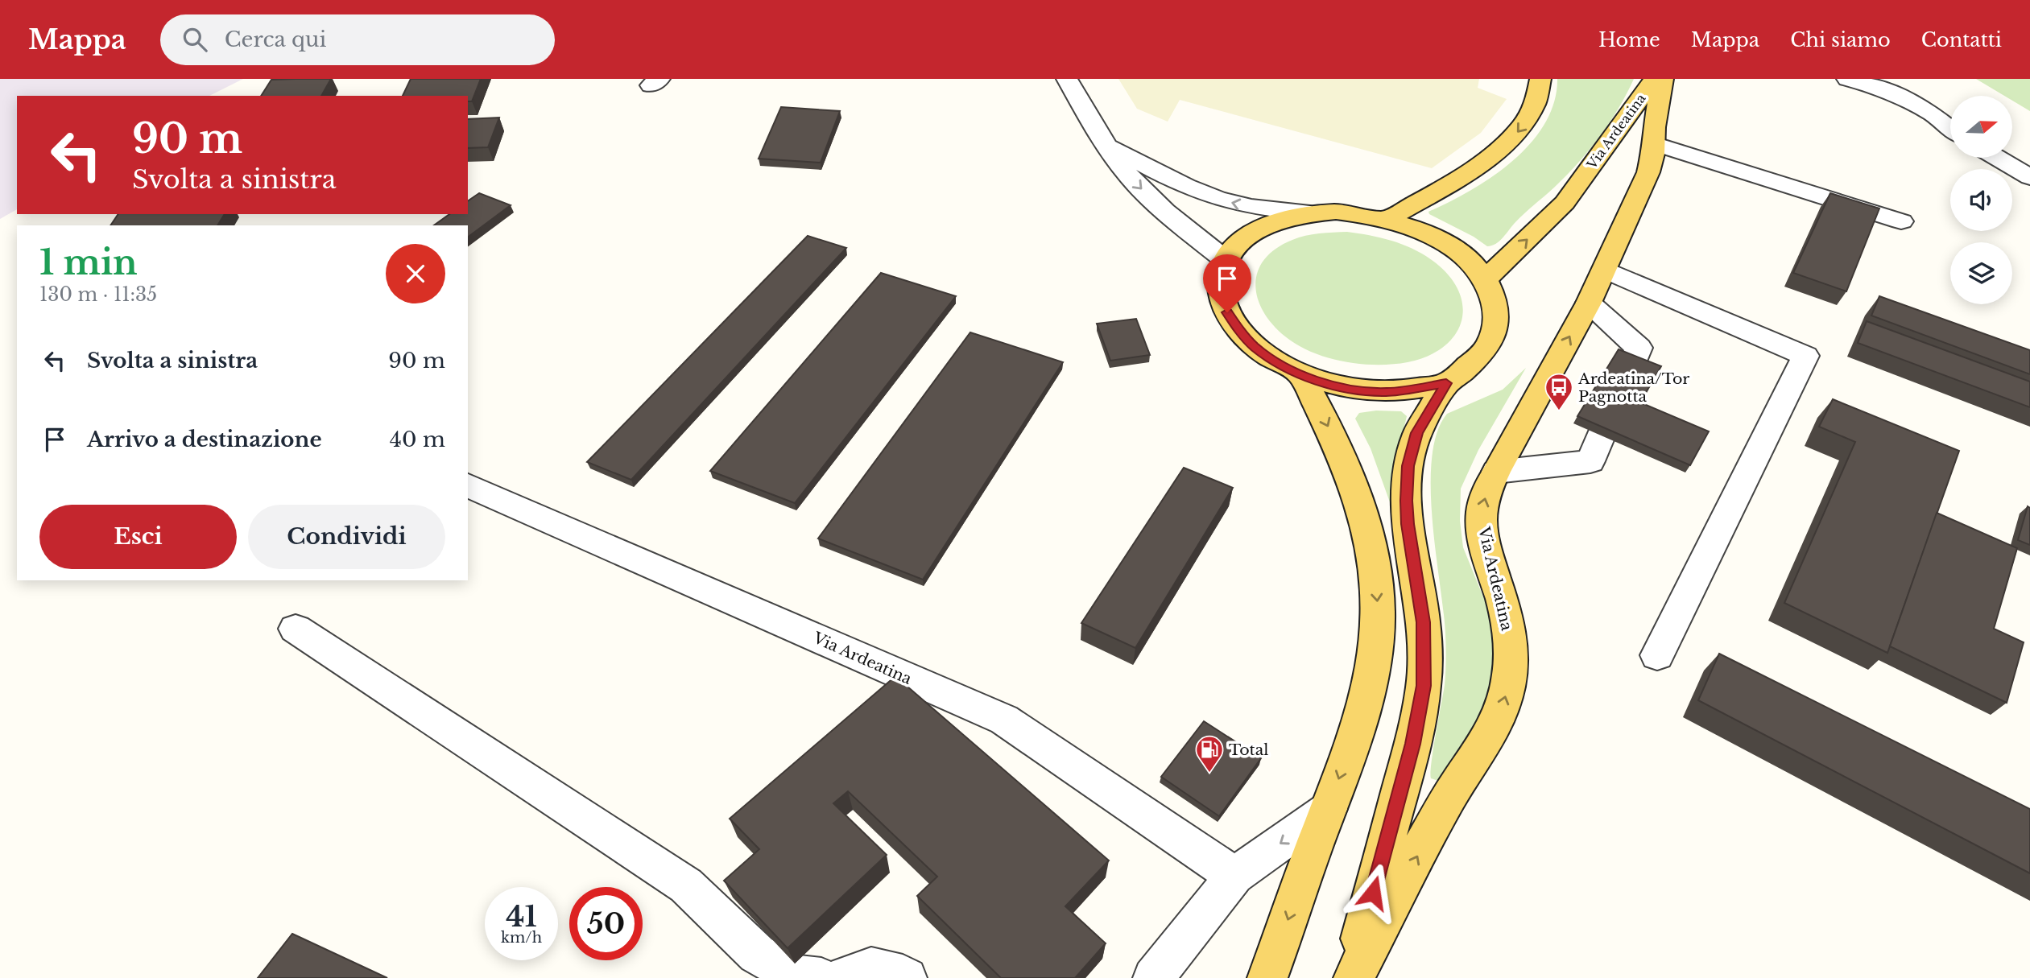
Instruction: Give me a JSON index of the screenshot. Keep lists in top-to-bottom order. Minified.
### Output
{"streets":{"main road":["Via Ardeatina"]},"places":{"bus stop":["Ardeatina/Tor Pagnotta"],"fuel station":["Total"]},"north":"right","page":{"header":"Mappa","search":"Cerca qui","nav":["Home","Mappa","Chi siamo","Contatti"],"turn":["90 m","Svolta a sinistra"],"heading":["1 min","130 m · 11:35"],"list":[{"name":"Svolta a sinistra","value":"90 m"},{"name":"Arrivo a destinazione","value":"40 m"}],"buttons":["Esci","Condividi"],"speed":"41 km/h","limit":"50"}}
